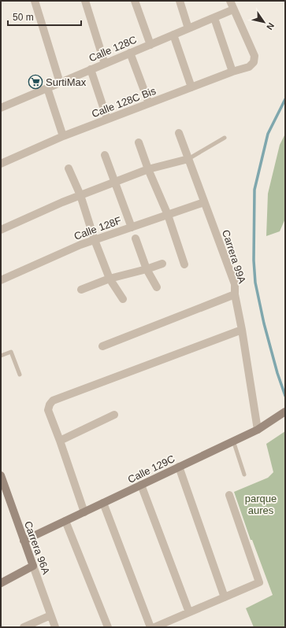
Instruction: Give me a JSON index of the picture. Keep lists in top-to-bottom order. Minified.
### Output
{"streets":{"street":["Calle 128C","Calle 128C Bis","Calle 128F","Carrera 99A","Calle 129C","Carrera 96A"]},"crossings":[["Calle 128C","Calle 128C Bis"],["Calle 128F","Carrera 99A"],["Carrera 99A","Calle 129C"],["Calle 129C","Carrera 96A"]],"parks":["parque aures"],"places":{"supermarket":["SurtiMax"]},"scale_bar":"50 m","north":"bottom right"}
